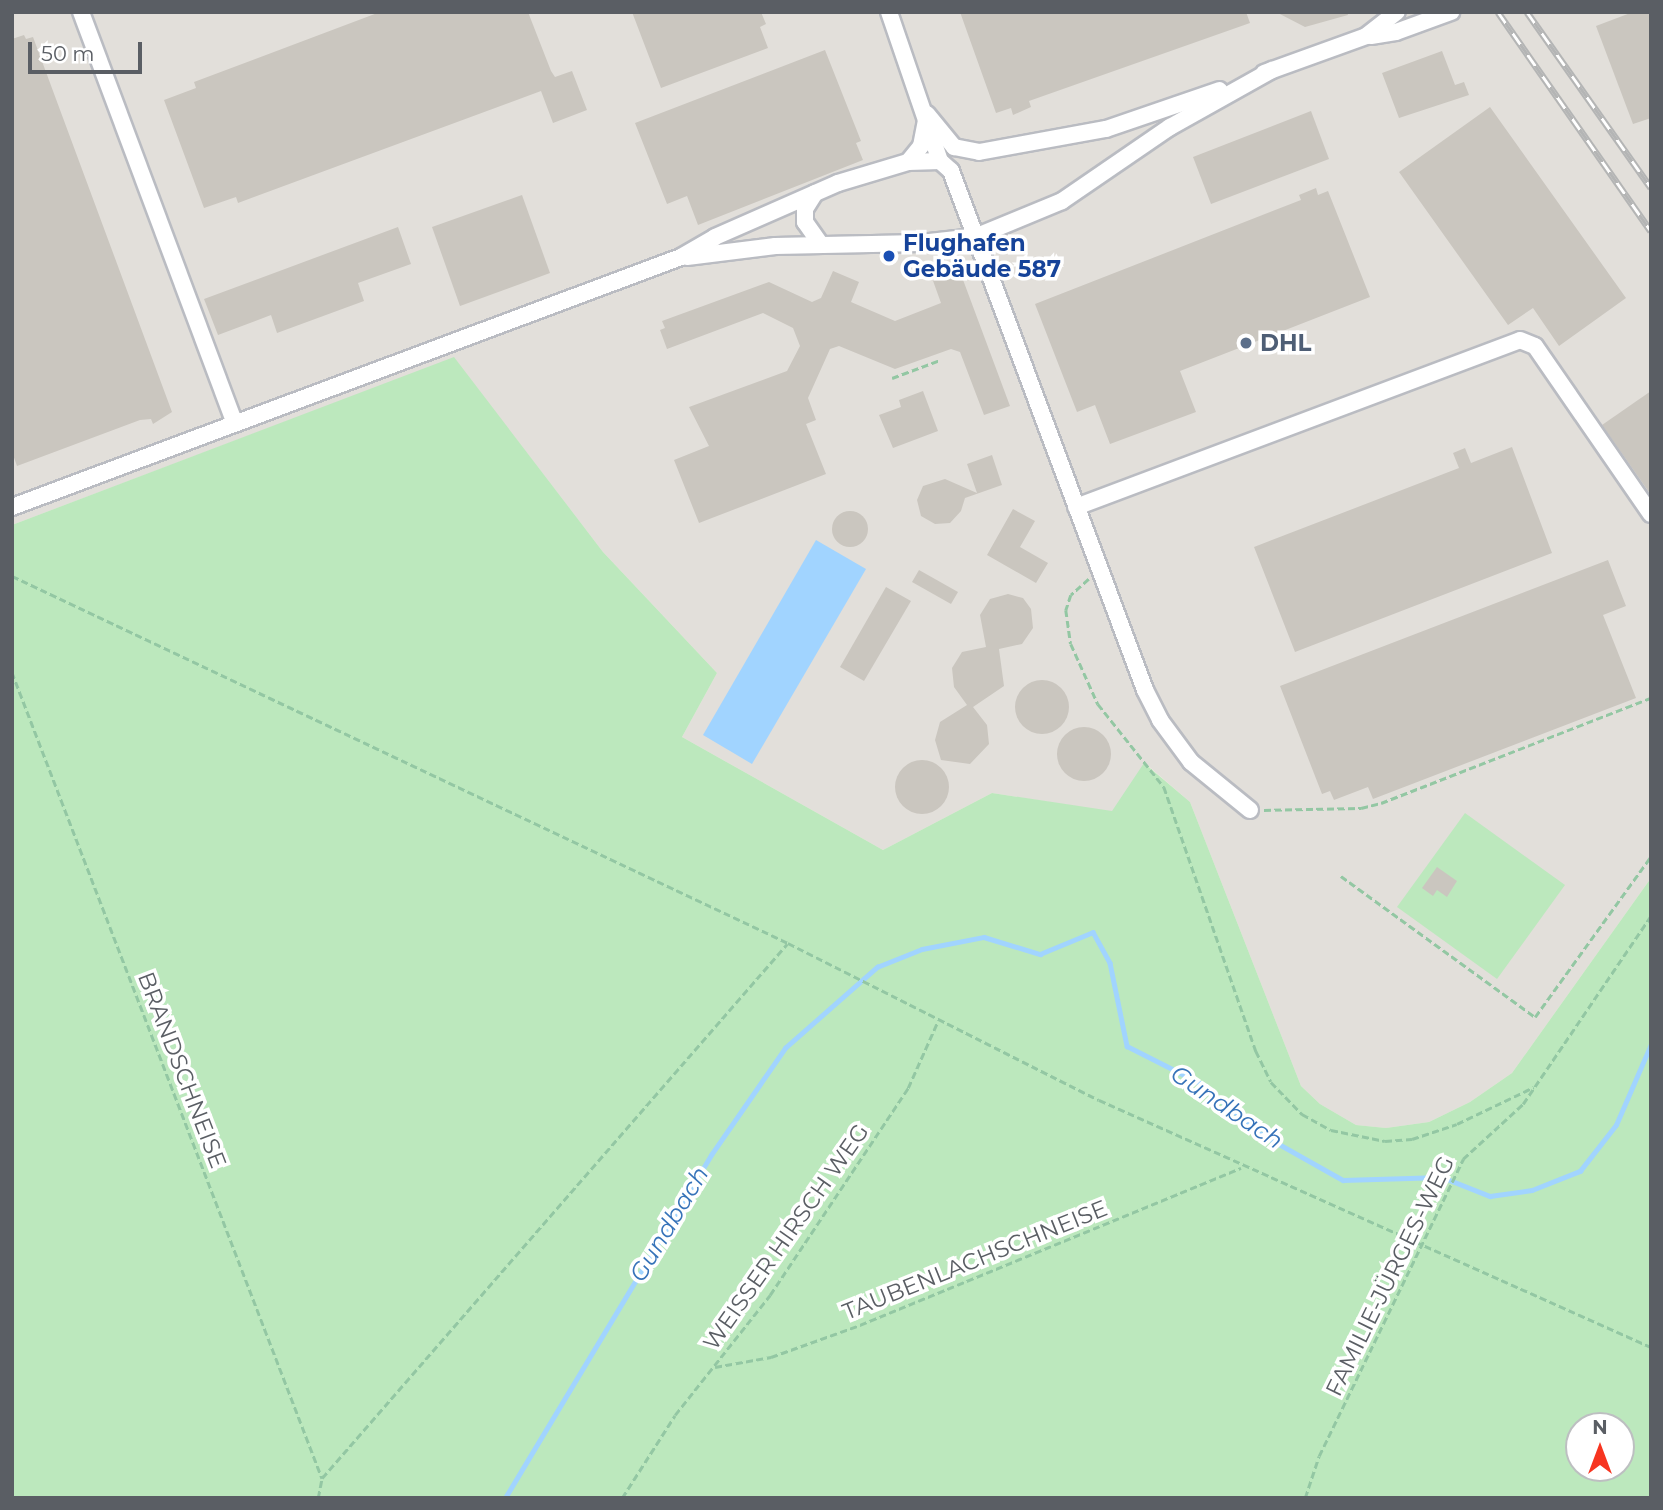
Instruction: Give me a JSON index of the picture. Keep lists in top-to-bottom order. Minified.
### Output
{"streets":{"path":["BRANDSCHNEISE","WEISSER HIRSCH WEG","TAUBENLACHSCHNEISE","FAMILIE-JÜRGES-WEG"]},"crossings":[["WEISSER HIRSCH WEG","TAUBENLACHSCHNEISE"]],"water":["Gundbach"],"places":["Flughafen Gebäude 587","DHL"],"scale_bar":"50 m","north":"top"}
